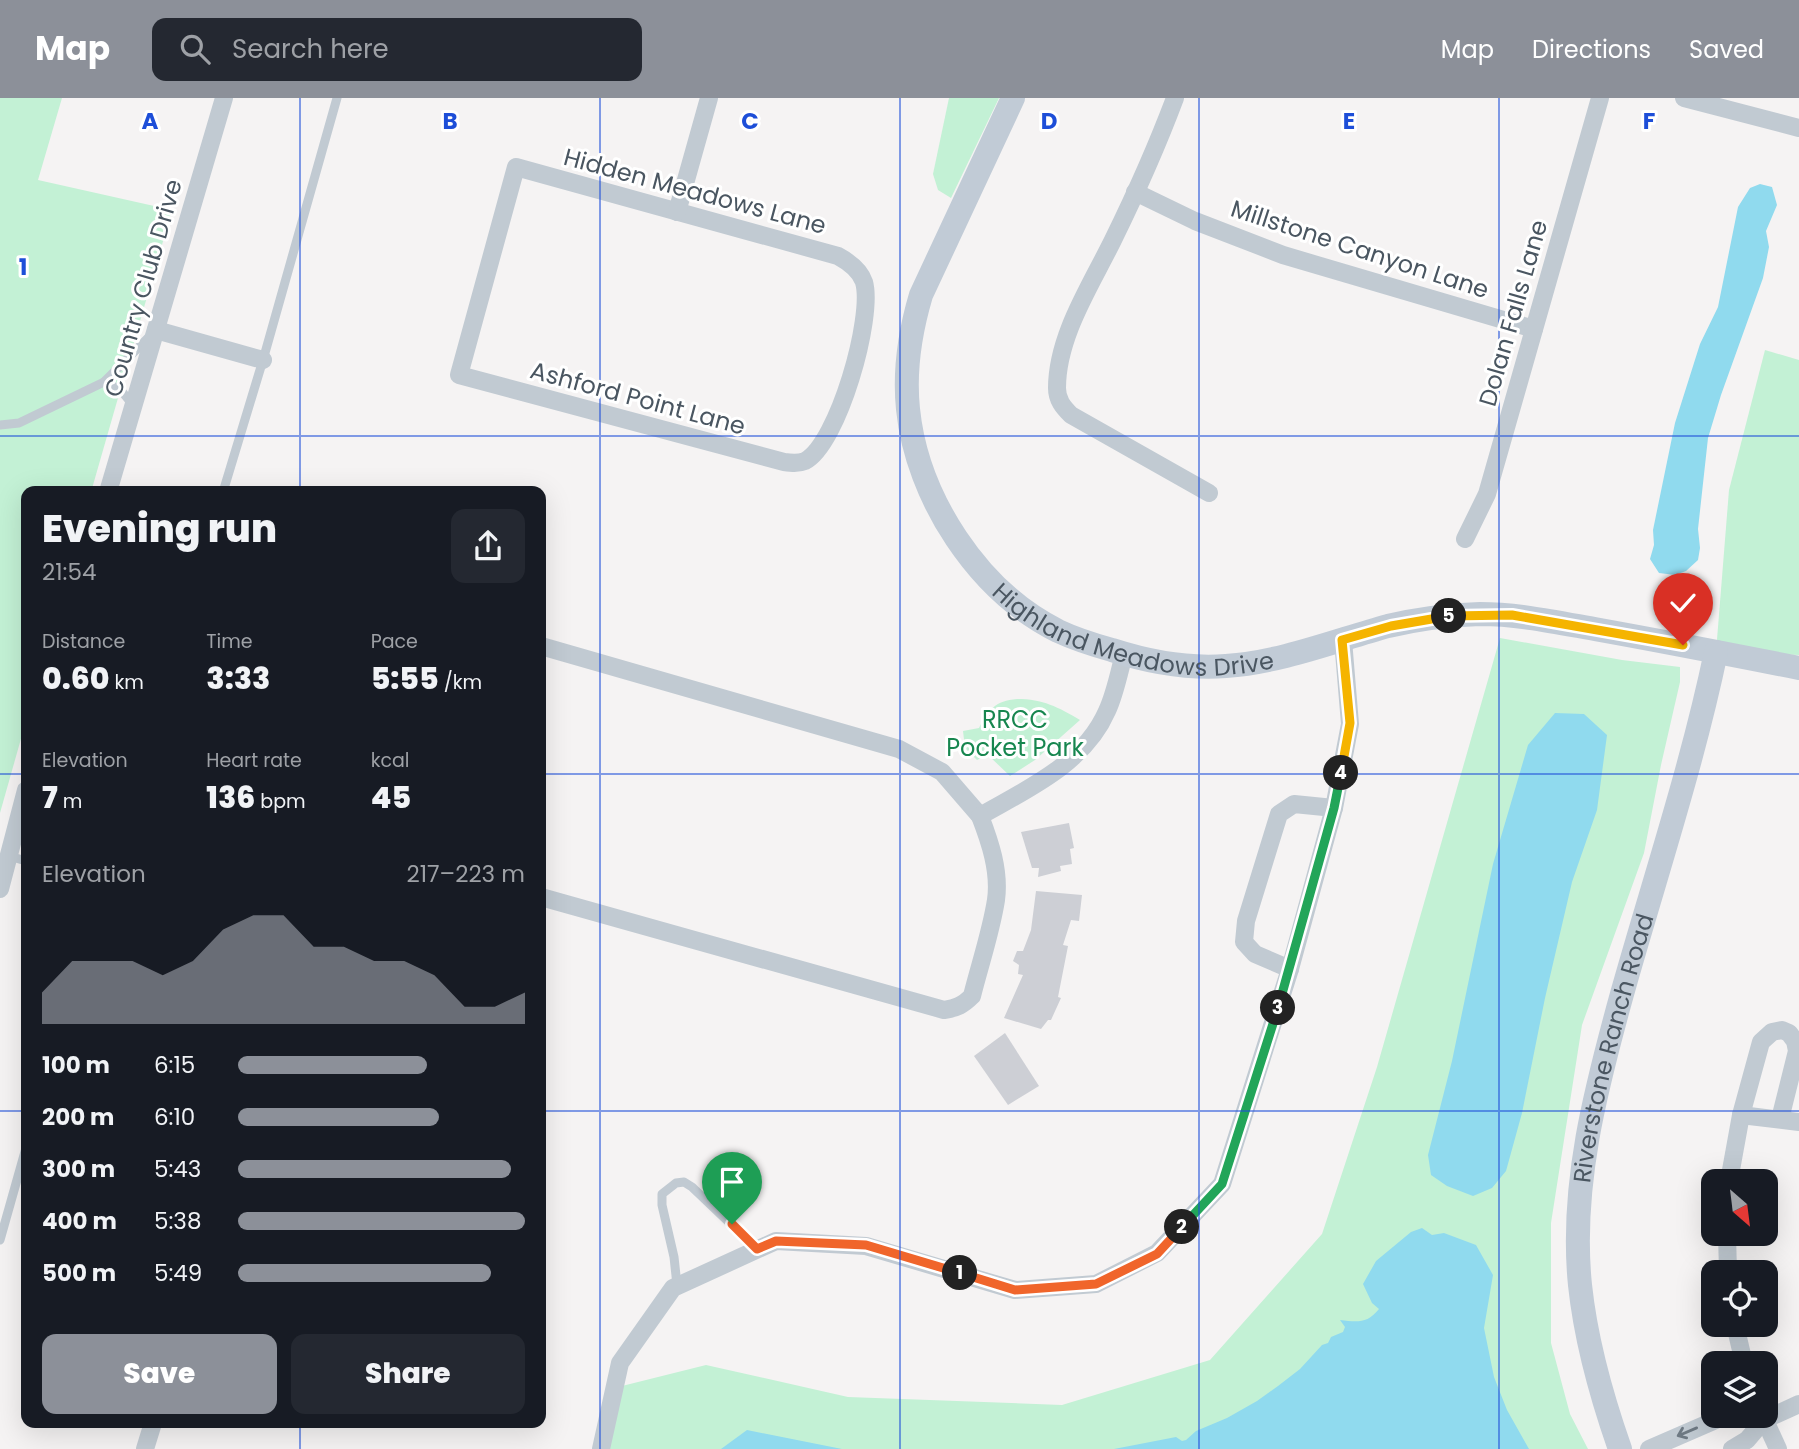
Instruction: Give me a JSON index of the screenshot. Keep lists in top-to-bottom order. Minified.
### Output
{"streets":{"street":["Hidden Meadows Lane","Millstone Canyon Lane","Country Club Drive","Dolan Falls Lane","Ashford Point Lane","Highland Meadows Drive","Riverstone Ranch Road"]},"crossings":[["Hidden Meadows Lane","Ashford Point Lane"],["Millstone Canyon Lane","Dolan Falls Lane"],["Highland Meadows Drive","Riverstone Ranch Road"]],"parks":["RRCC Pocket Park"],"north":"bottom right","page":{"header":"Map","search":"Search here","nav":["Map","Directions","Saved"],"heading":["Evening run","21:54"],"pins":["5","4","3","2","1"],"stats":[["Distance","0.60 km"],["Time","3:33"],["Pace","5:55 /km"],["Elevation","7 m"],["Heart rate","136 bpm"],["kcal","45"]],"chart":["Elevation","217–223 m"],"list":[{"name":"100 m","note":"6:15"},{"name":"200 m","note":"6:10"},{"name":"300 m","note":"5:43"},{"name":"400 m","note":"5:38"},{"name":"500 m","note":"5:49"}],"buttons":["Save","Share"]},"grid":{"columns":["A","B","C","D","E","F"],"rows":["1"]}}
